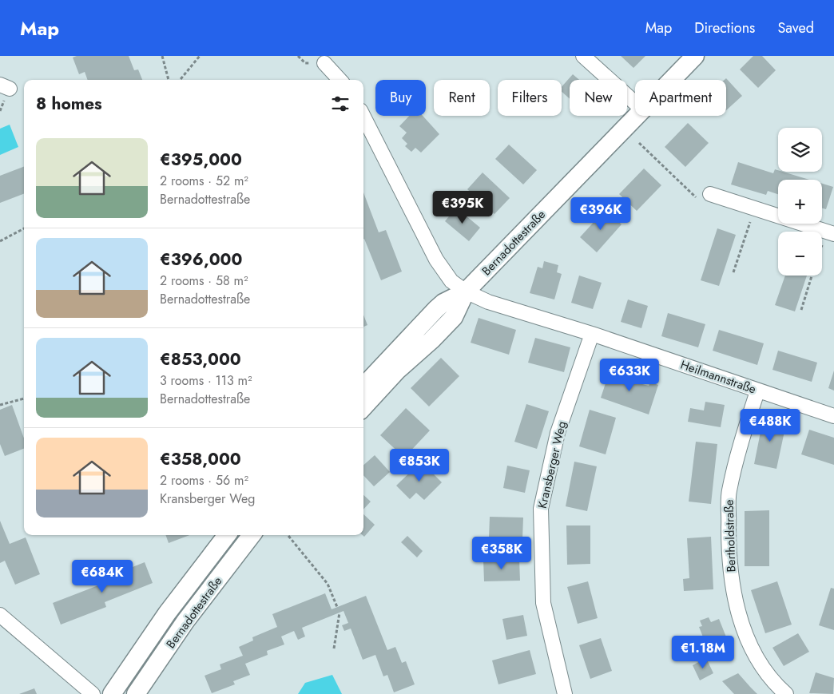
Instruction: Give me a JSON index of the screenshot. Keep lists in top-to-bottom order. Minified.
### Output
{"streets":{"street":["Bernadottestraße","Heilmannstraße","Kransberger Weg","Bertholdstraße"]},"crossings":[["Bernadottestraße","Heilmannstraße"],["Heilmannstraße","Kransberger Weg"],["Heilmannstraße","Bertholdstraße"]],"page":{"header":"Map","nav":["Map","Directions","Saved"],"chip":["Buy","Rent","Filters","New","Apartment"],"heading":"8 homes","map_buttons":["+","−"],"list":[{"name":"€395,000","note":"2 rooms · 52 m² · Bernadottestraße"},{"name":"€396,000","note":"2 rooms · 58 m² · Bernadottestraße"},{"name":"€853,000","note":"3 rooms · 113 m² · Bernadottestraße"},{"name":"€358,000","note":"2 rooms · 56 m² · Kransberger Weg"}],"price":["€395K","€396K","€633K","€488K","€853K","€358K","€684K","€1.18M"]}}
